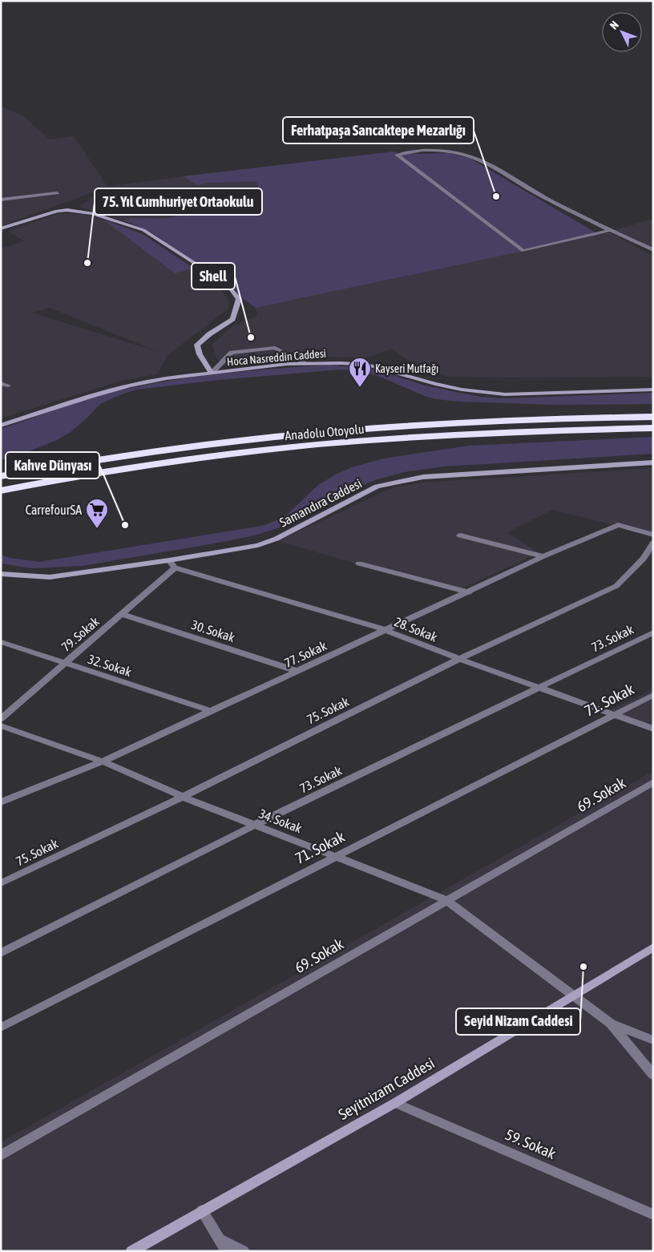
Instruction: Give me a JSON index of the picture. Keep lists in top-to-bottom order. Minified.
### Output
{"streets":{"highway":["Anadolu Otoyolu"],"main road":["Hoca Nasreddin Caddesi","Samandıra Caddesi","Seyitnizam Caddesi"],"street":["28. Sokak","30. Sokak","79. Sokak","73. Sokak","77. Sokak","32. Sokak","71. Sokak","75. Sokak","69. Sokak","34. Sokak","59. Sokak"]},"crossings":[["28. Sokak","79. Sokak"],["28. Sokak","73. Sokak"],["28. Sokak","77. Sokak"],["28. Sokak","71. Sokak"],["28. Sokak","75. Sokak"],["30. Sokak","79. Sokak"],["30. Sokak","77. Sokak"],["79. Sokak","32. Sokak"],["73. Sokak","34. Sokak"],["77. Sokak","32. Sokak"],["77. Sokak","34. Sokak"],["71. Sokak","34. Sokak"],["75. Sokak","34. Sokak"],["69. Sokak","34. Sokak"],["34. Sokak","Seyitnizam Caddesi"],["Seyitnizam Caddesi","59. Sokak"]],"places":{"other":["Ferhatpaşa Sancaktepe Mezarlığı","75. Yıl Cumhuriyet Ortaokulu","Shell","Kahve Dünyası","Seyid Nizam Caddesi"],"restaurant":["Kayseri Mutfağı"],"supermarket":["CarrefourSA"]},"north":"top left"}
